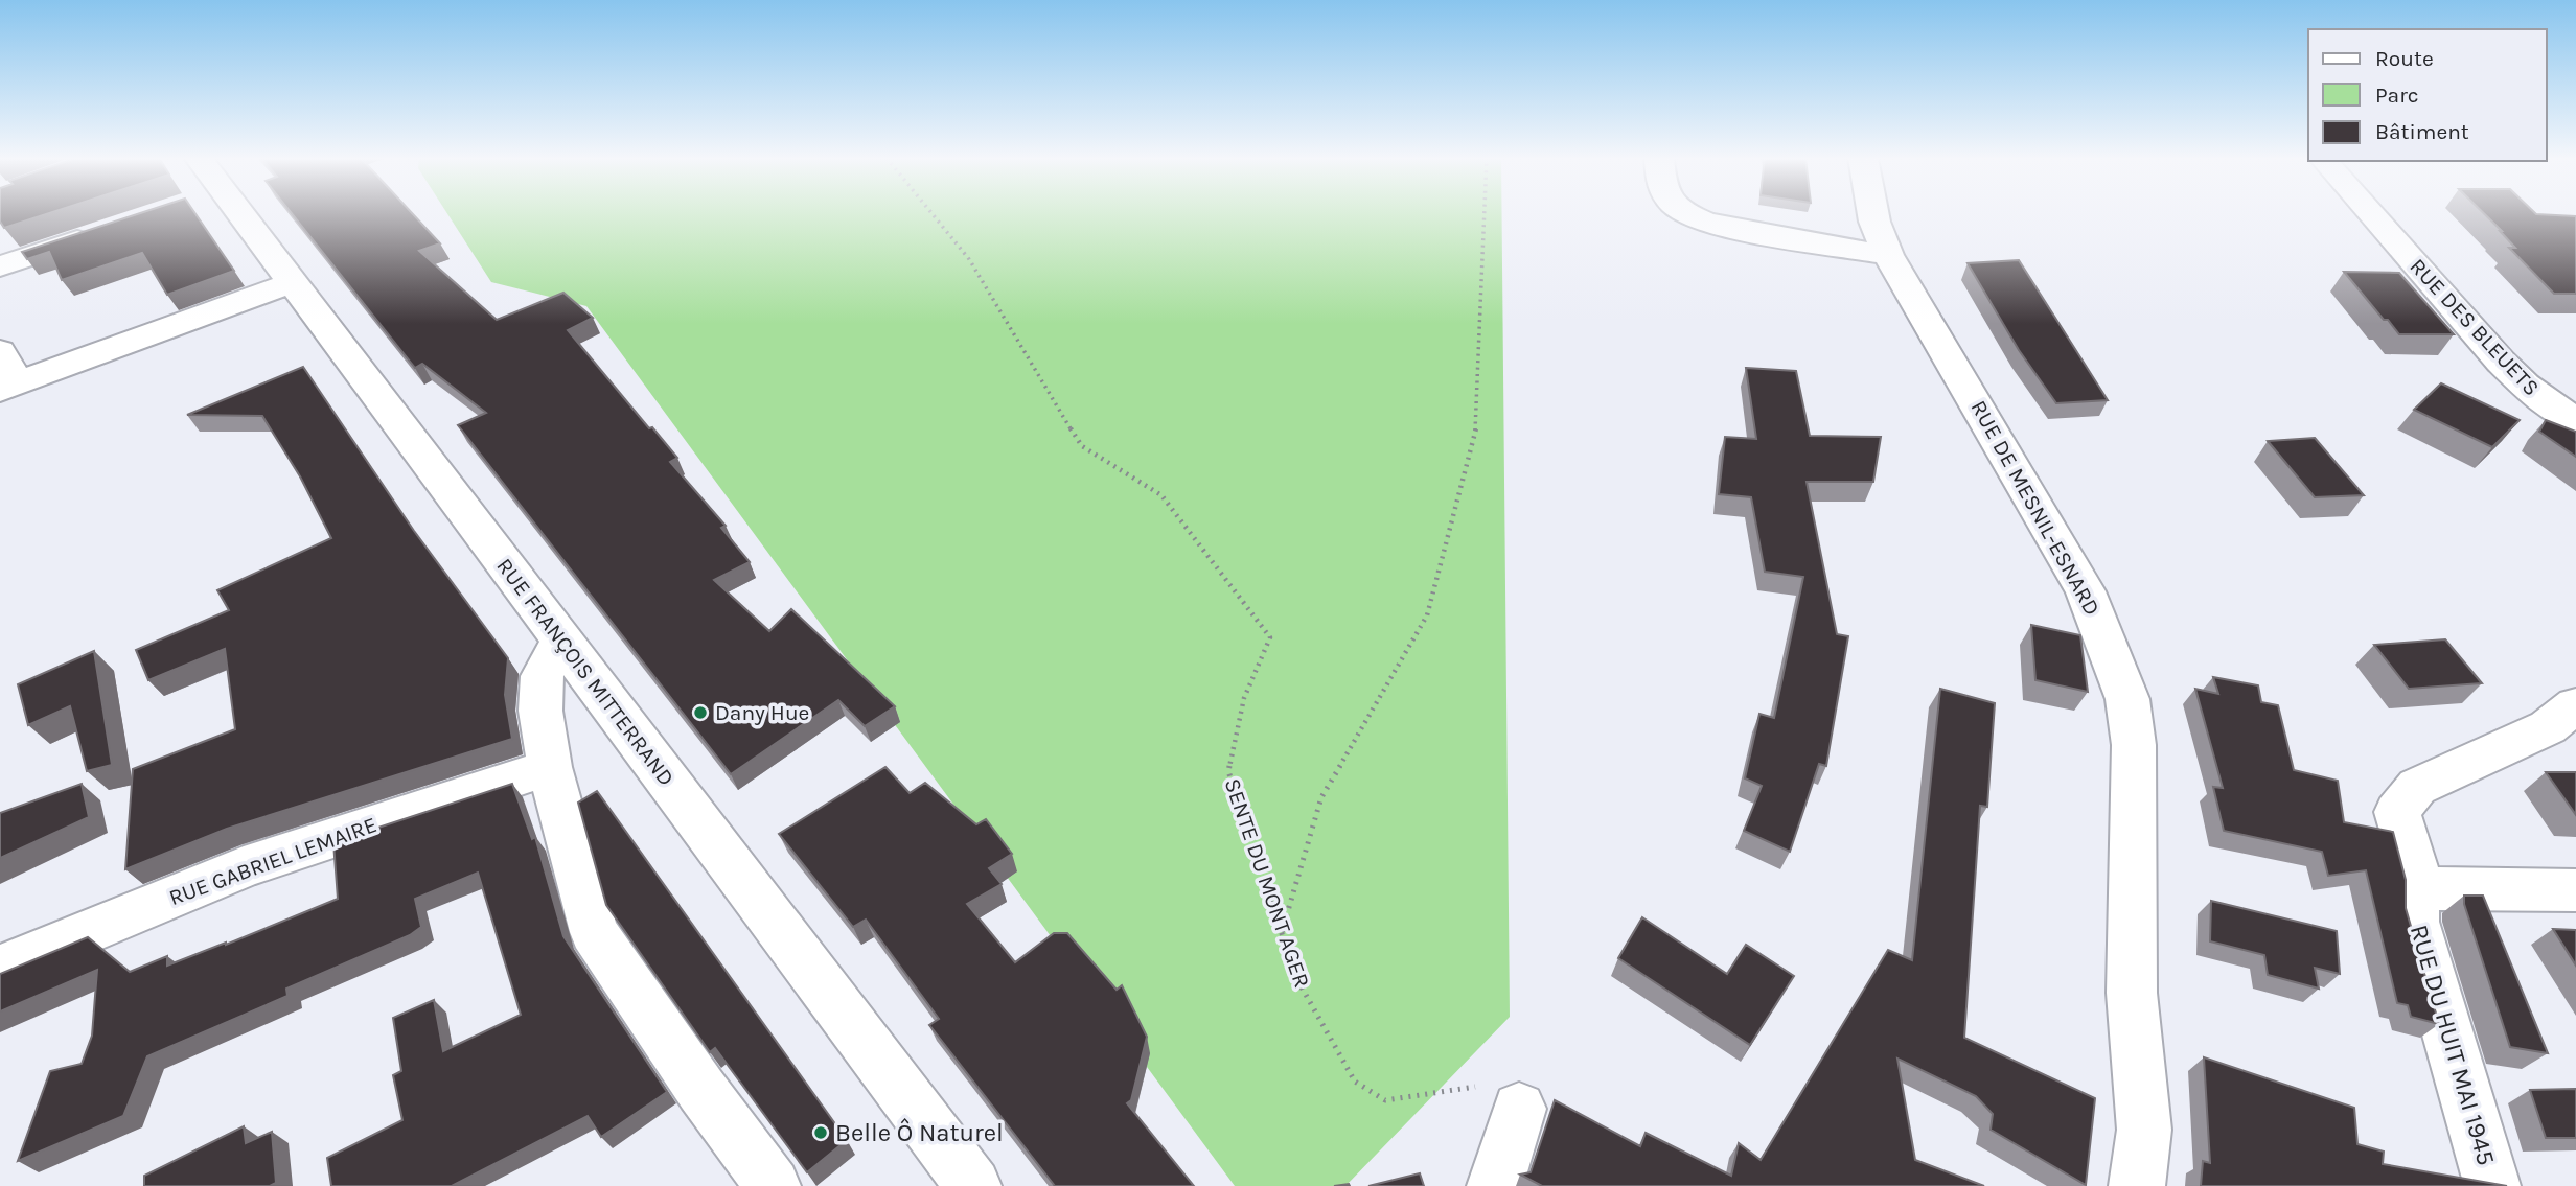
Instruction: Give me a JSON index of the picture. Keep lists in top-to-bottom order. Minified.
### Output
{"streets":{"street":["RUE DES BLEUETS","RUE DE MESNIL-ESNARD","RUE FRANÇOIS MITTERRAND","RUE GABRIEL LEMAIRE","RUE DU HUIT MAI 1945"],"path":["SENTE DU MONT AGER"]},"places":["Dany Hue","Belle Ô Naturel"],"legend":["Route","Parc","Bâtiment"]}
